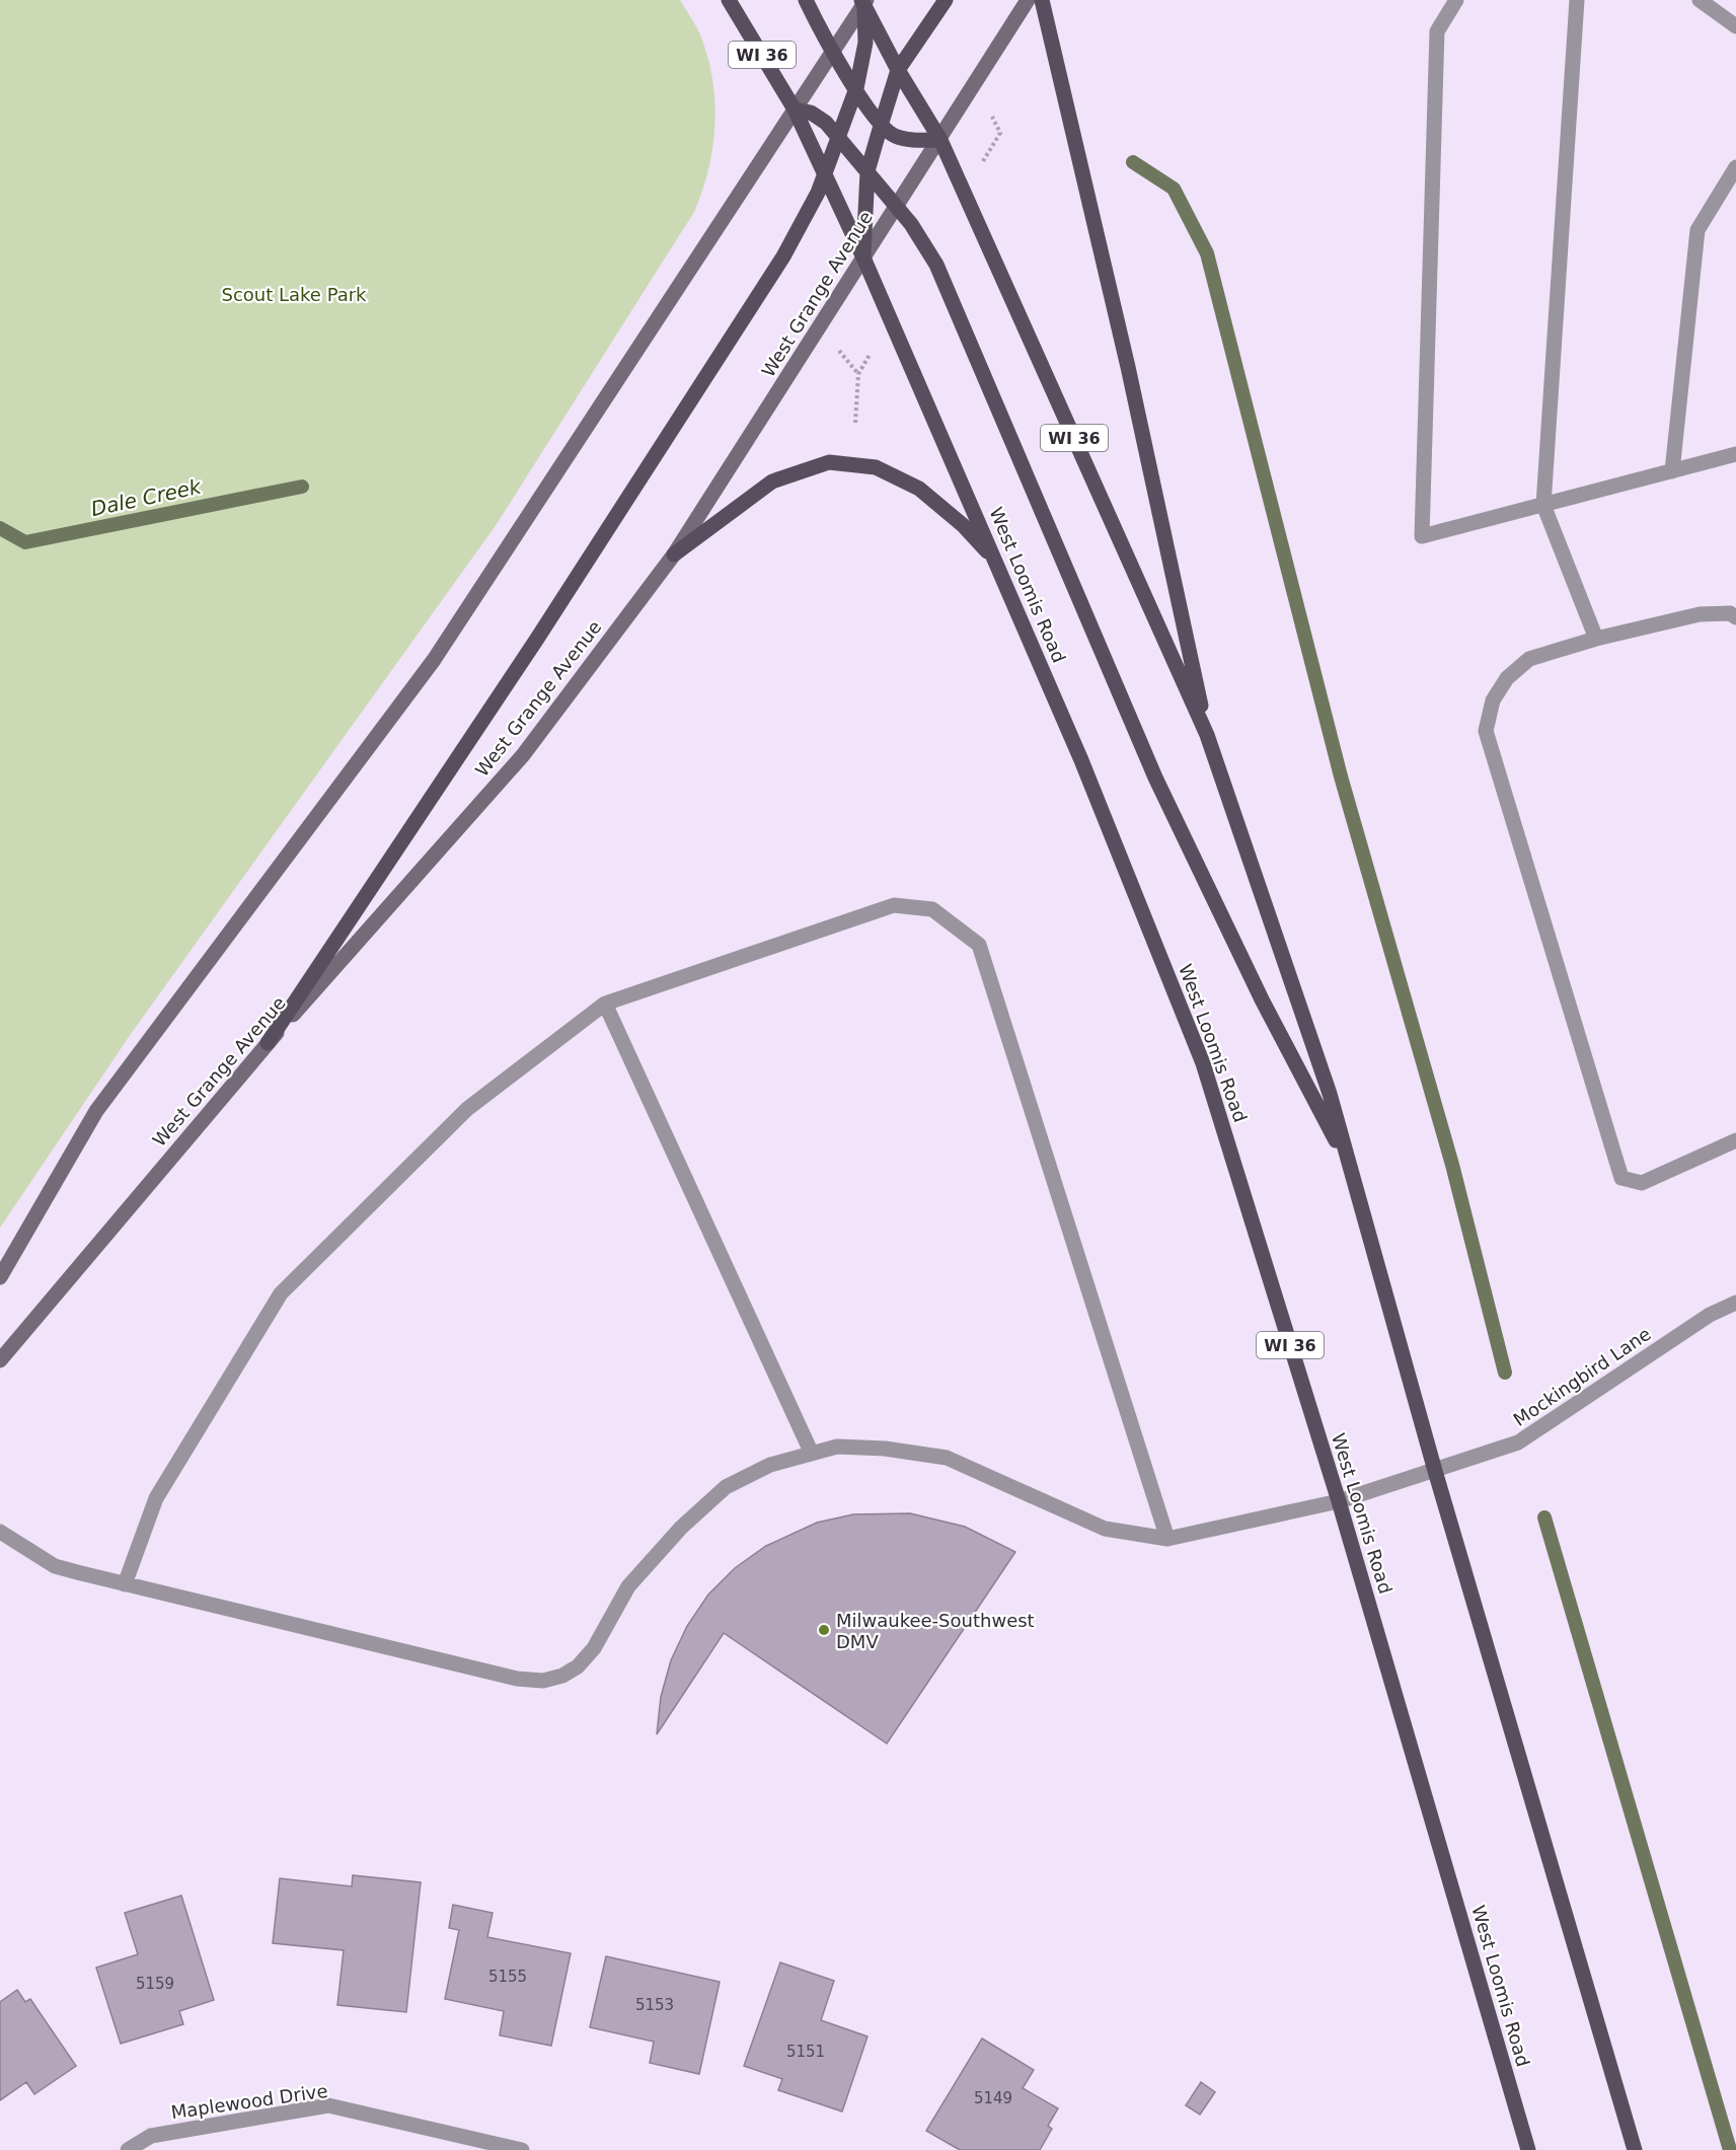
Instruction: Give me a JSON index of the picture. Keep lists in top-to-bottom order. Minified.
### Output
{"streets":{"main road":["WI 36","West Loomis Road"],"street":["West Grange Avenue","Mockingbird Lane","Maplewood Drive"]},"crossings":[["WI 36","West Grange Avenue"],["WI 36","Mockingbird Lane"],["West Grange Avenue","West Loomis Road"],["West Loomis Road","Mockingbird Lane"]],"water":["Dale Creek"],"parks":["Scout Lake Park"],"places":["Milwaukee-Southwest DMV"],"house_numbers":["5155","5159","5153","5151","5149"]}
